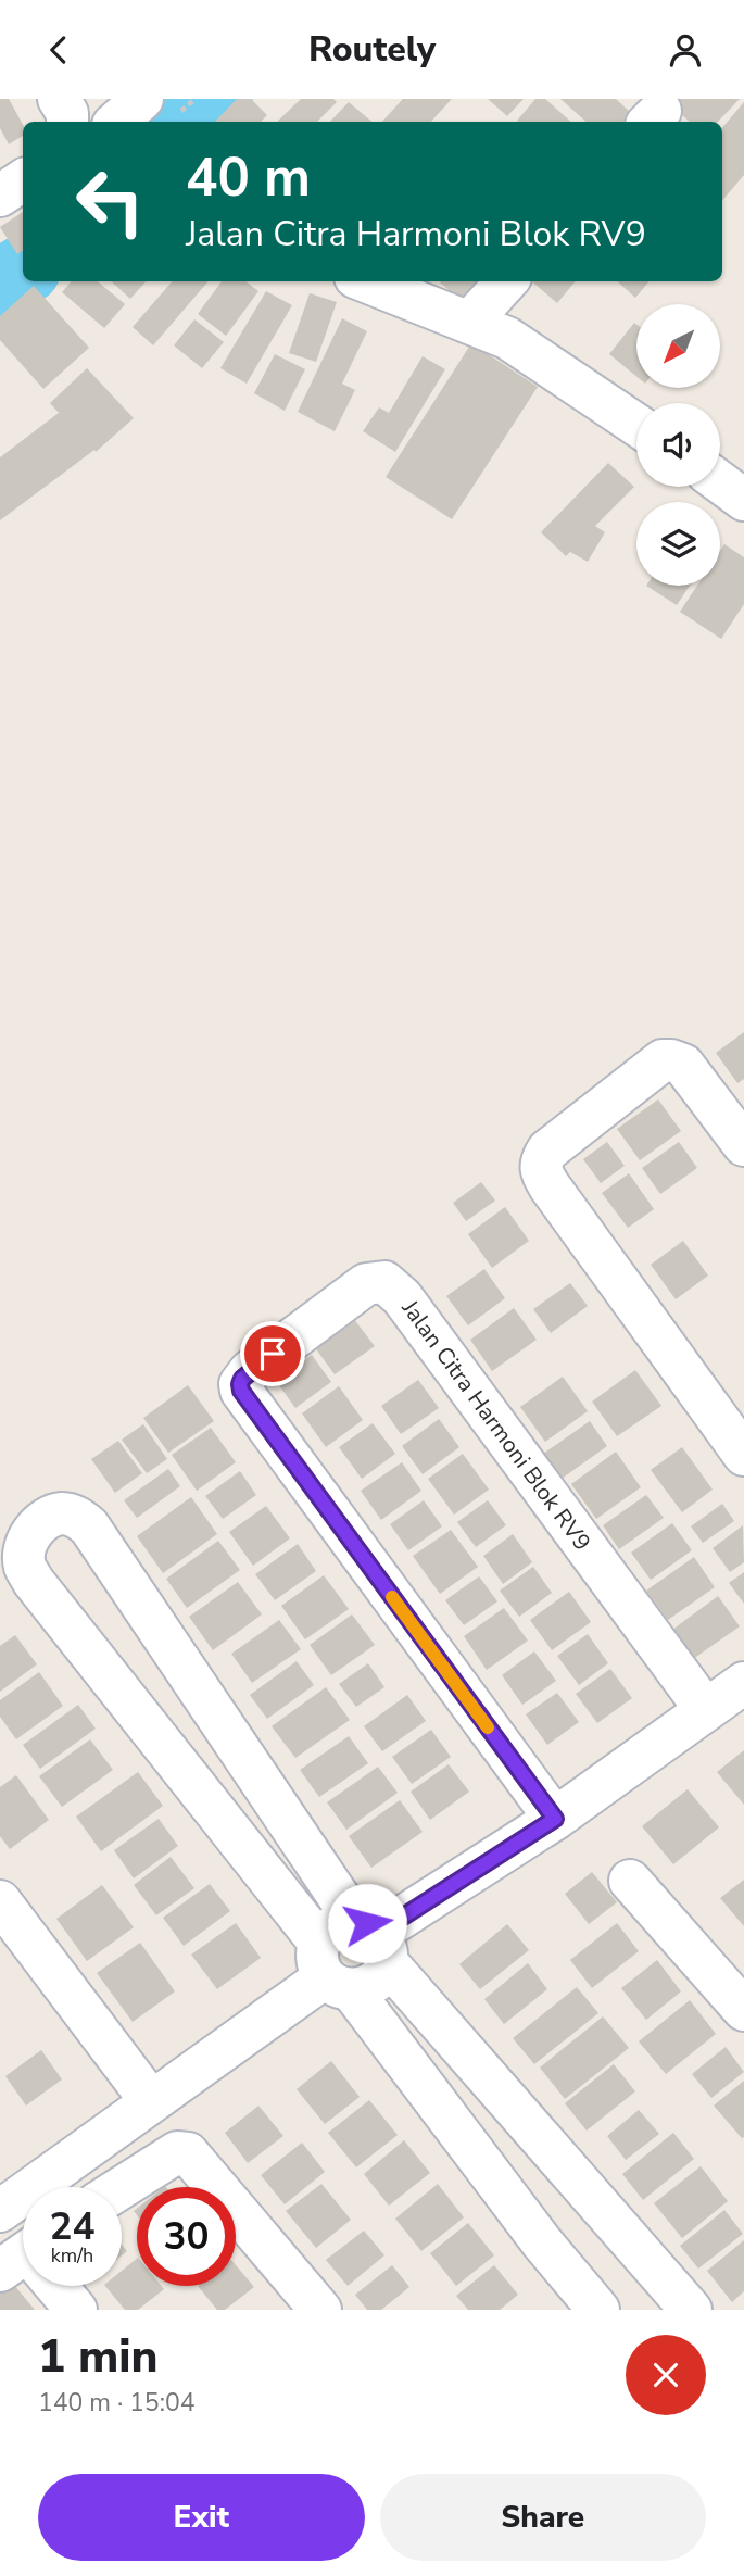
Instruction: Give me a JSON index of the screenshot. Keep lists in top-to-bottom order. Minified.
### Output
{"streets":{"street":["Jalan Citra Harmoni Blok RV9"]},"north":"bottom left","page":{"header":"Routely","turn":["40 m","Jalan Citra Harmoni Blok RV9"],"speed":"24 km/h","limit":"30","heading":["1 min","140 m · 15:04"],"buttons":["Exit","Share"]}}
